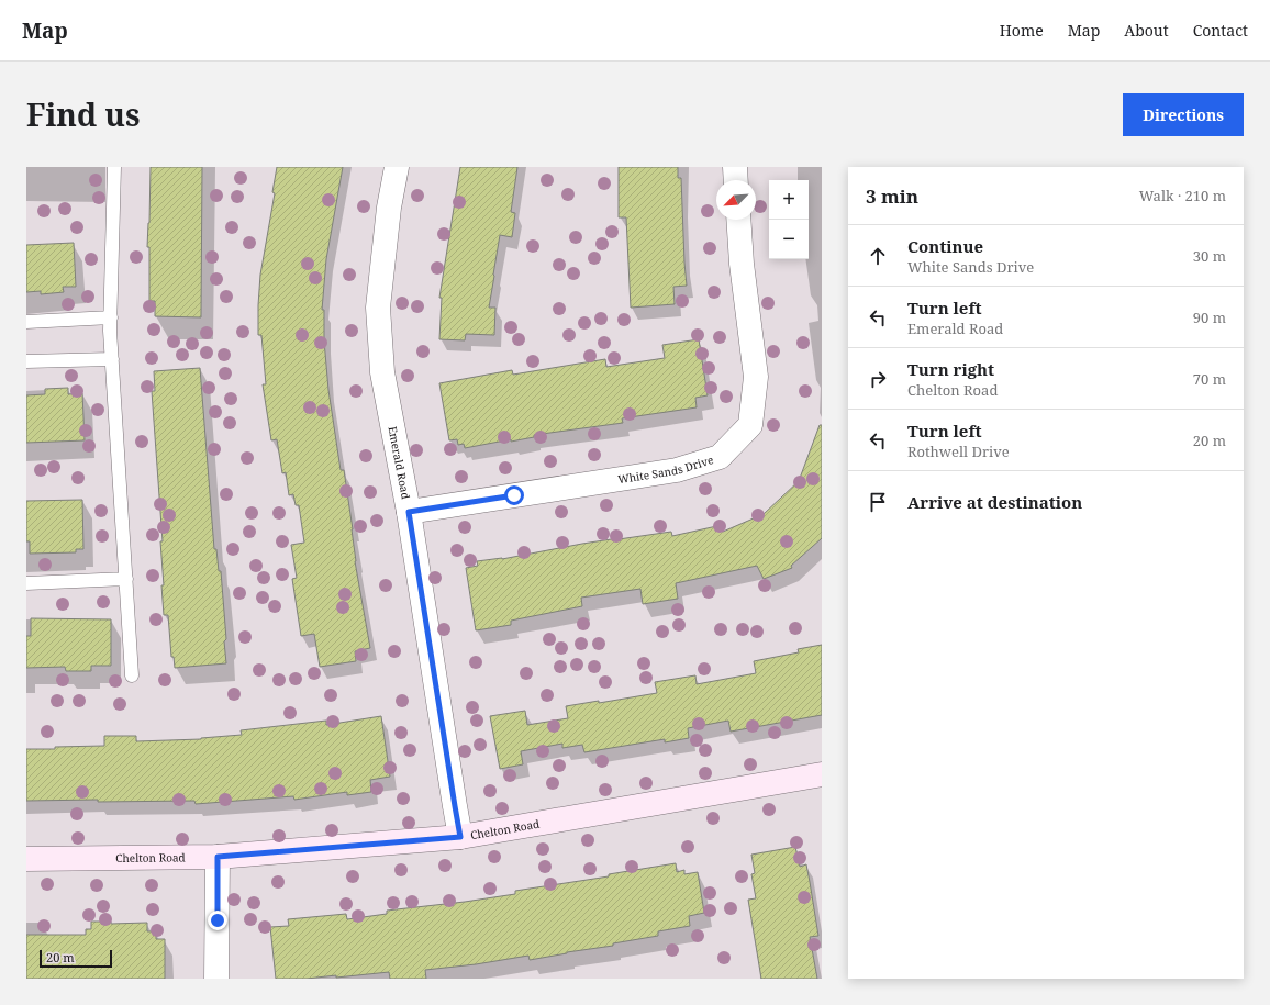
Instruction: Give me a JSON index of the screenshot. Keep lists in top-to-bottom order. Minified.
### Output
{"streets":{"street":["Emerald Road","White Sands Drive","Chelton Road"]},"crossings":[["Emerald Road","White Sands Drive"],["Emerald Road","Chelton Road"]],"scale_bar":"20 m","north":"bottom left","page":{"header":"Map","nav":["Home","Map","About","Contact"],"title":"Find us","buttons":"Directions","heading":["3 min","Walk · 210 m"],"map_buttons":["+","−"],"list":[["Continue","White Sands Drive","30 m"],["Turn left","Emerald Road","90 m"],["Turn right","Chelton Road","70 m"],["Turn left","Rothwell Drive","20 m"],"Arrive at destination"],"scale":"20 m"}}
